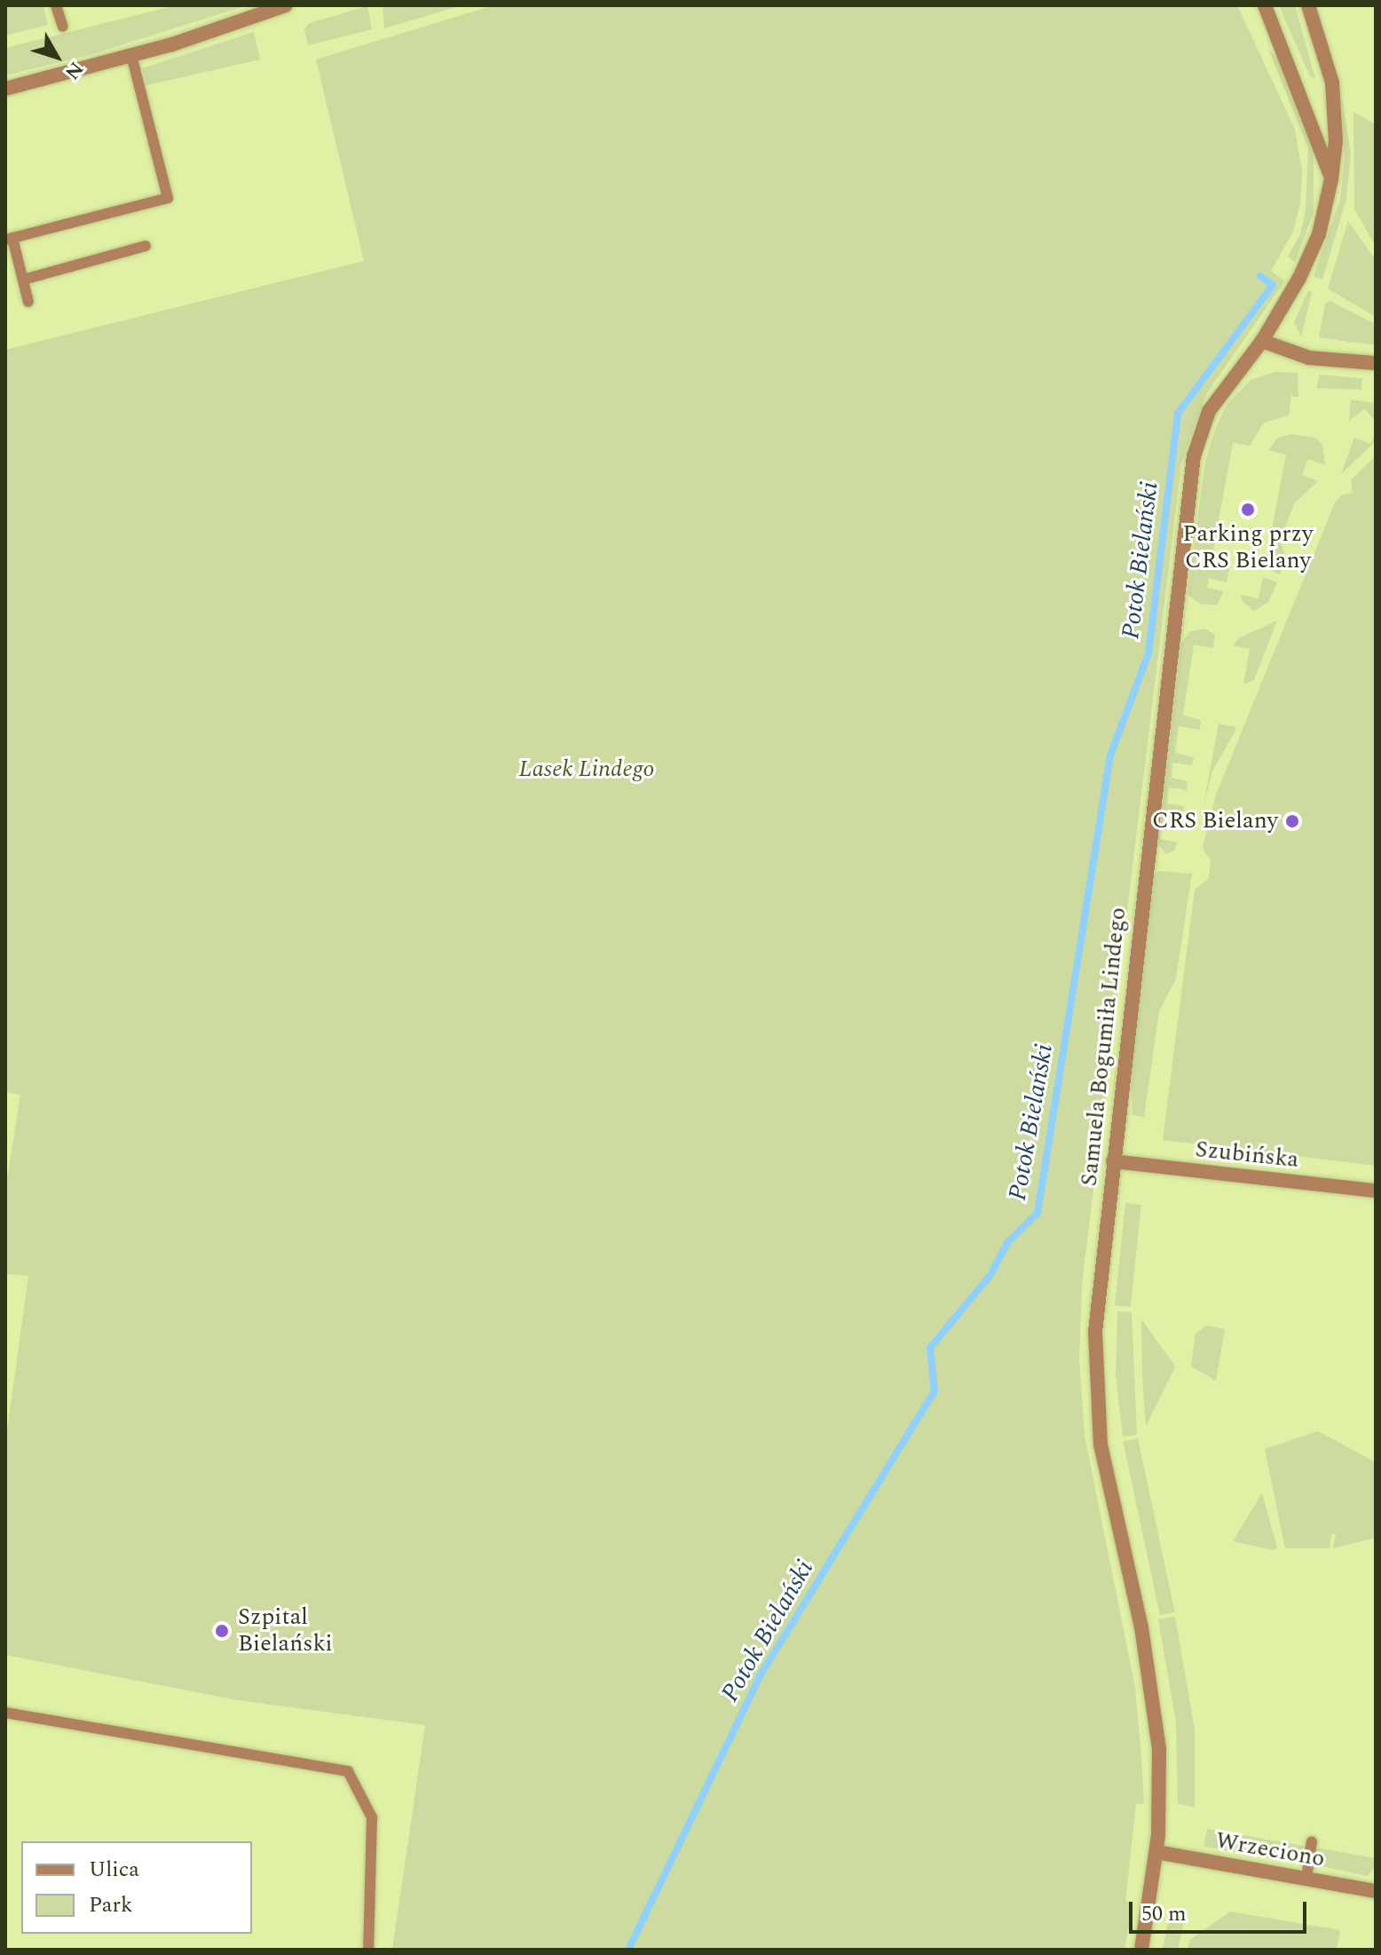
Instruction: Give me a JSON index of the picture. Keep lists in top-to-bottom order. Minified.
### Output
{"streets":{"street":["Samuela Bogumiła Lindego","Szubińska","Wrzeciono"]},"crossings":[["Samuela Bogumiła Lindego","Szubińska"],["Samuela Bogumiła Lindego","Wrzeciono"]],"water":["Potok Bielański"],"parks":["Lasek Lindego"],"places":["Parking przy CRS Bielany","CRS Bielany","Szpital Bielański"],"legend":["Ulica","Park"],"scale_bar":"50 m","north":"bottom right"}
